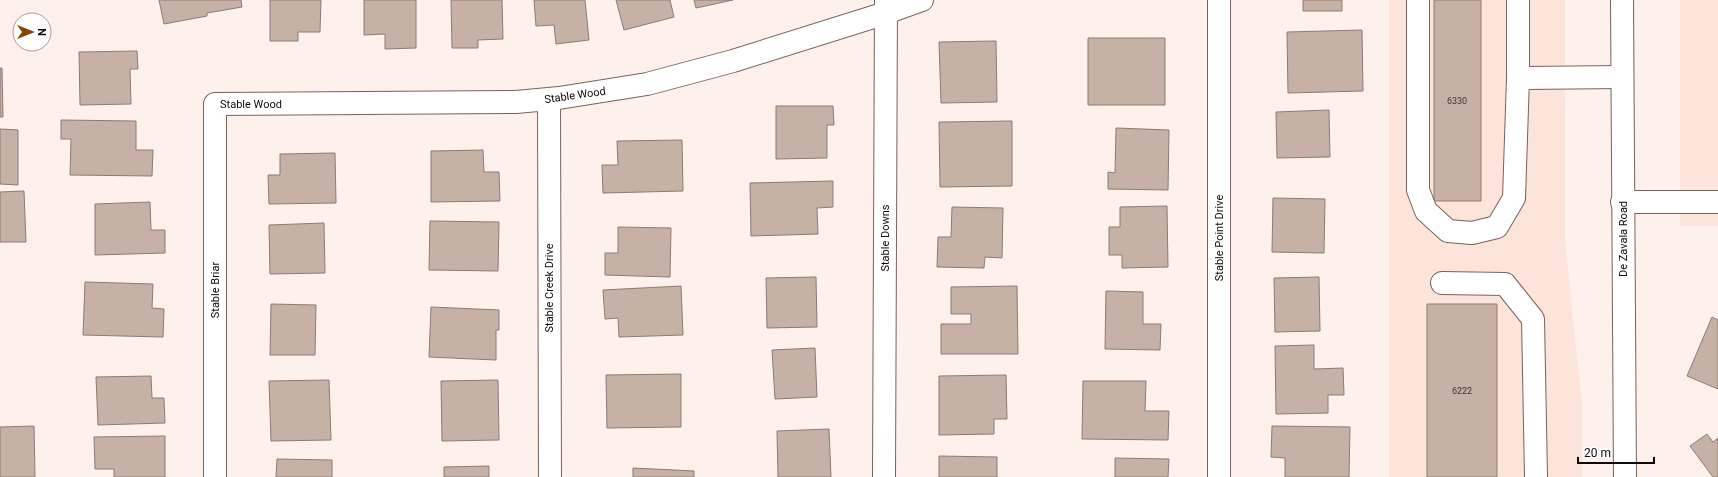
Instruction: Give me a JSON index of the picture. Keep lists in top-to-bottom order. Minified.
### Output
{"streets":{"street":["Stable Wood","Stable Downs","Stable Point Drive","De Zavala Road","Stable Creek Drive","Stable Briar"]},"crossings":[["Stable Wood","Stable Downs"],["Stable Wood","Stable Creek Drive"],["Stable Wood","Stable Briar"]],"house_numbers":["6330","6222"],"scale_bar":"20 m","north":"right"}
